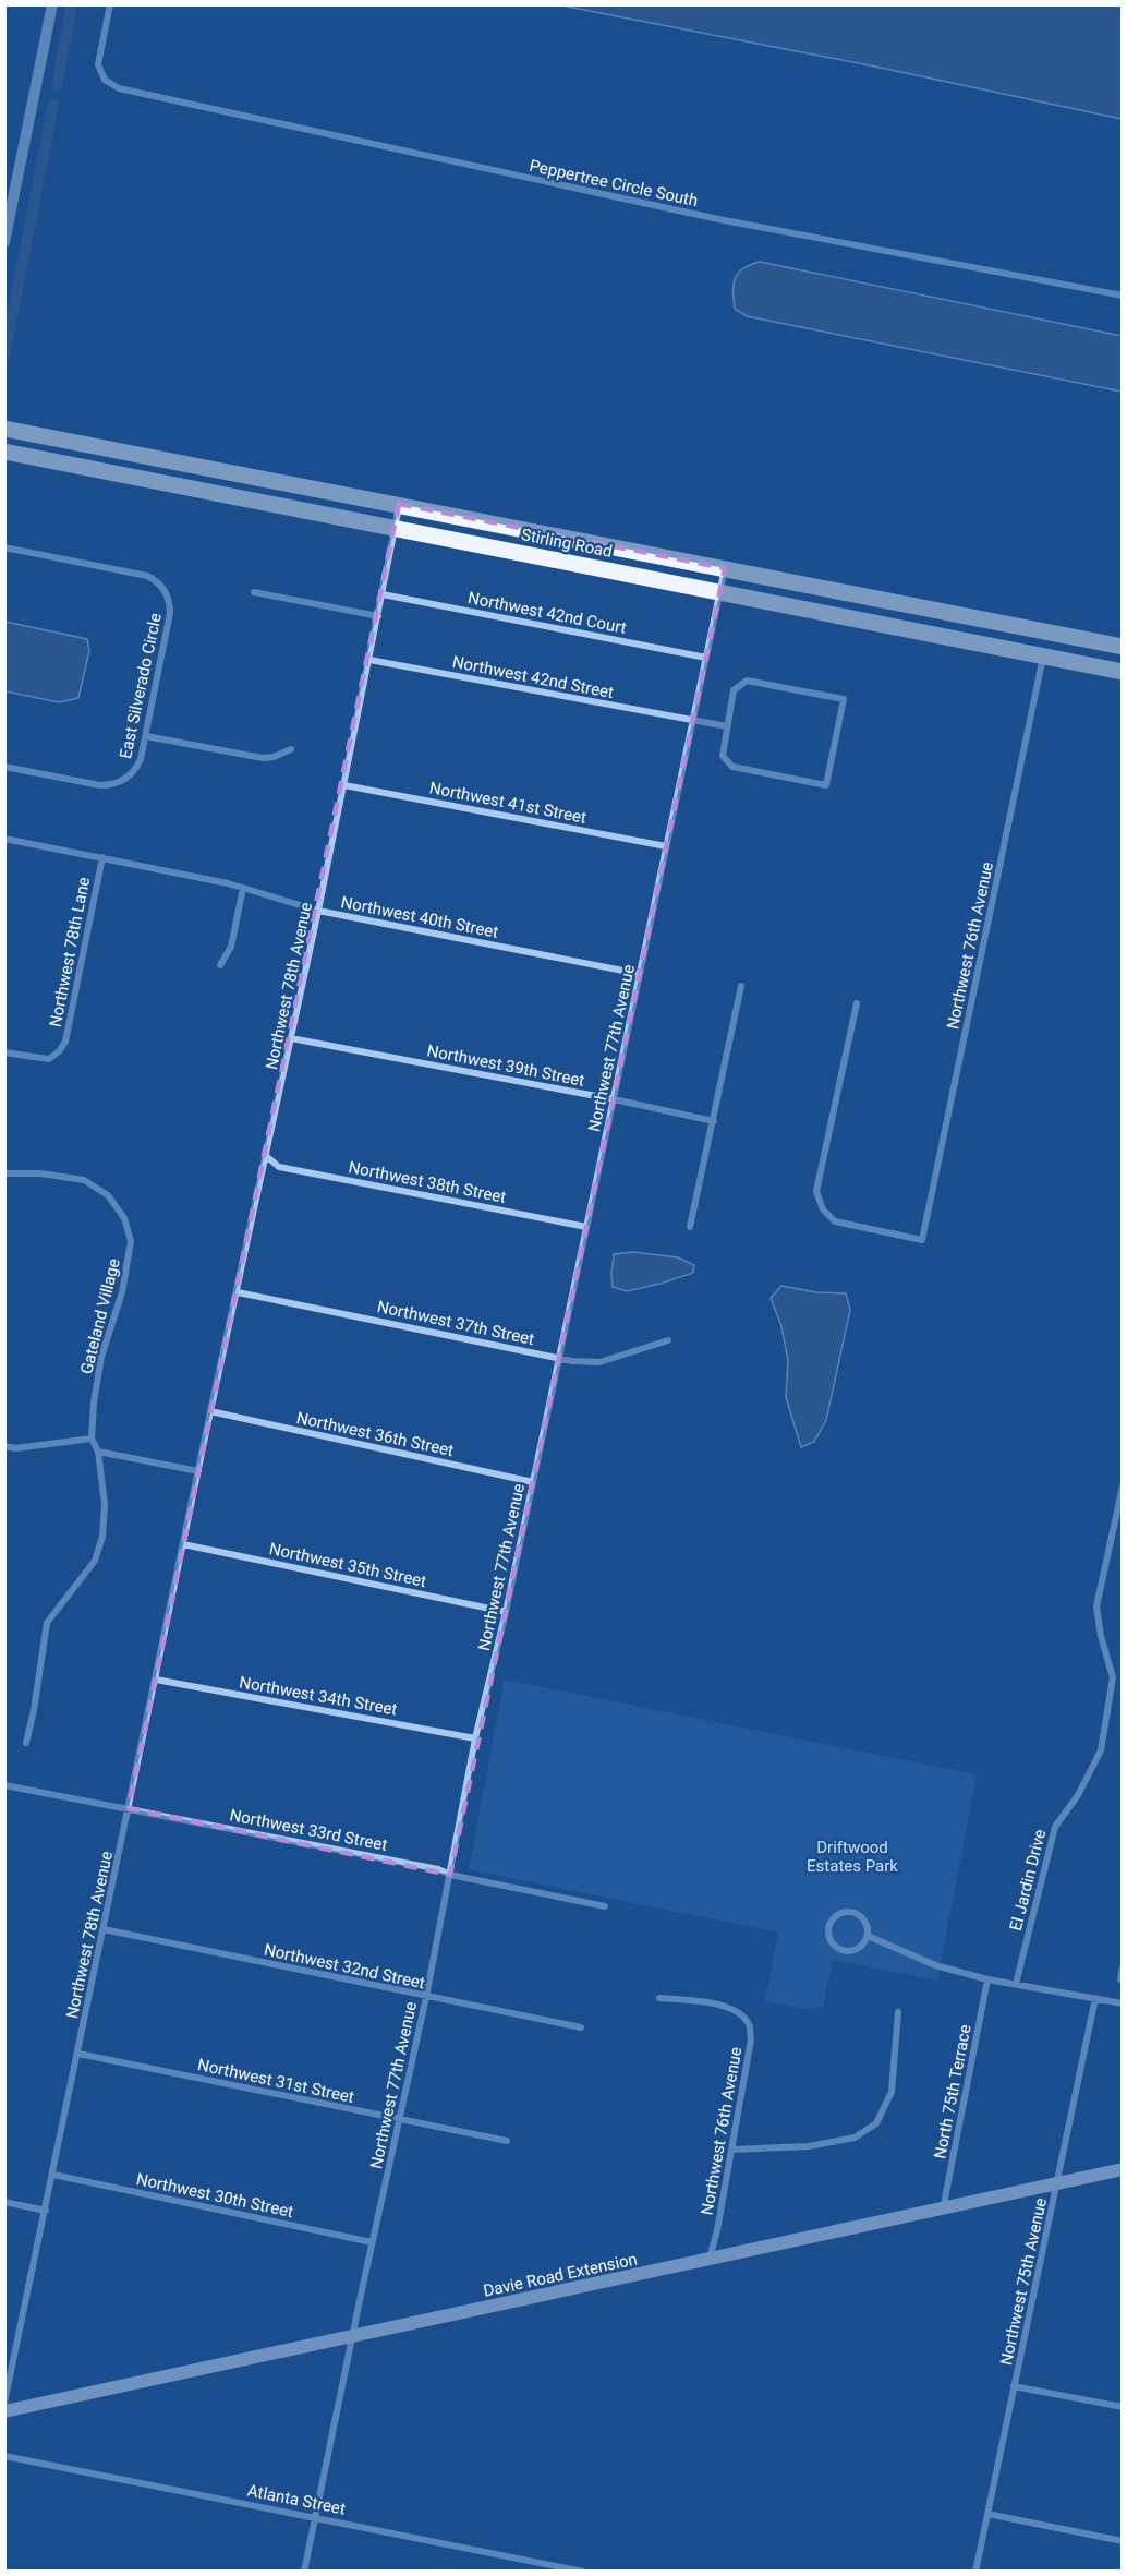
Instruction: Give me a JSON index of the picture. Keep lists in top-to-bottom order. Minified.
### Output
{"streets":{"main road":["Stirling Road","Davie Road Extension"],"street":["Peppertree Circle South","Northwest 42nd Court","Northwest 42nd Street","East Silverado Circle","Northwest 41st Street","Northwest 40th Street","Northwest 76th Avenue","Northwest 78th Lane","Northwest 78th Avenue","Northwest 77th Avenue","Northwest 39th Street","Northwest 38th Street","Gateland Village","Northwest 37th Street","Northwest 36th Street","Northwest 35th Street","Northwest 34th Street","Northwest 33rd Street","El Jardin Drive","Northwest 32nd Street","Northwest 31st Street","North 75th Terrace","Northwest 30th Street","Northwest 75th Avenue","Atlanta Street"]},"crossings":[["Stirling Road","Northwest 76th Avenue"],["Stirling Road","Northwest 78th Avenue"],["Stirling Road","Northwest 77th Avenue"],["Northwest 42nd Court","Northwest 78th Avenue"],["Northwest 42nd Court","Northwest 77th Avenue"],["Northwest 42nd Street","Northwest 78th Avenue"],["Northwest 42nd Street","Northwest 77th Avenue"],["Northwest 41st Street","Northwest 78th Avenue"],["Northwest 41st Street","Northwest 77th Avenue"],["Northwest 40th Street","Northwest 78th Lane"],["Northwest 40th Street","Northwest 78th Avenue"],["Northwest 40th Street","Northwest 77th Avenue"],["Northwest 76th Avenue","Davie Road Extension"],["Northwest 78th Avenue","Northwest 39th Street"],["Northwest 78th Avenue","Northwest 38th Street"],["Northwest 78th Avenue","Northwest 37th Street"],["Northwest 78th Avenue","Northwest 36th Street"],["Northwest 78th Avenue","Northwest 35th Street"],["Northwest 78th Avenue","Northwest 34th Street"],["Northwest 78th Avenue","Northwest 33rd Street"],["Northwest 78th Avenue","Northwest 32nd Street"],["Northwest 78th Avenue","Northwest 31st Street"],["Northwest 78th Avenue","Northwest 30th Street"],["Northwest 77th Avenue","Northwest 39th Street"],["Northwest 77th Avenue","Northwest 38th Street"],["Northwest 77th Avenue","Northwest 37th Street"],["Northwest 77th Avenue","Northwest 36th Street"],["Northwest 77th Avenue","Northwest 35th Street"],["Northwest 77th Avenue","Northwest 34th Street"],["Northwest 77th Avenue","Northwest 33rd Street"],["Northwest 77th Avenue","Northwest 32nd Street"],["Northwest 77th Avenue","Northwest 31st Street"],["Northwest 77th Avenue","Northwest 30th Street"],["Northwest 77th Avenue","Davie Road Extension"],["Northwest 77th Avenue","Atlanta Street"],["North 75th Terrace","Davie Road Extension"],["Davie Road Extension","Northwest 75th Avenue"]],"parks":["Driftwood Estates Park"]}
